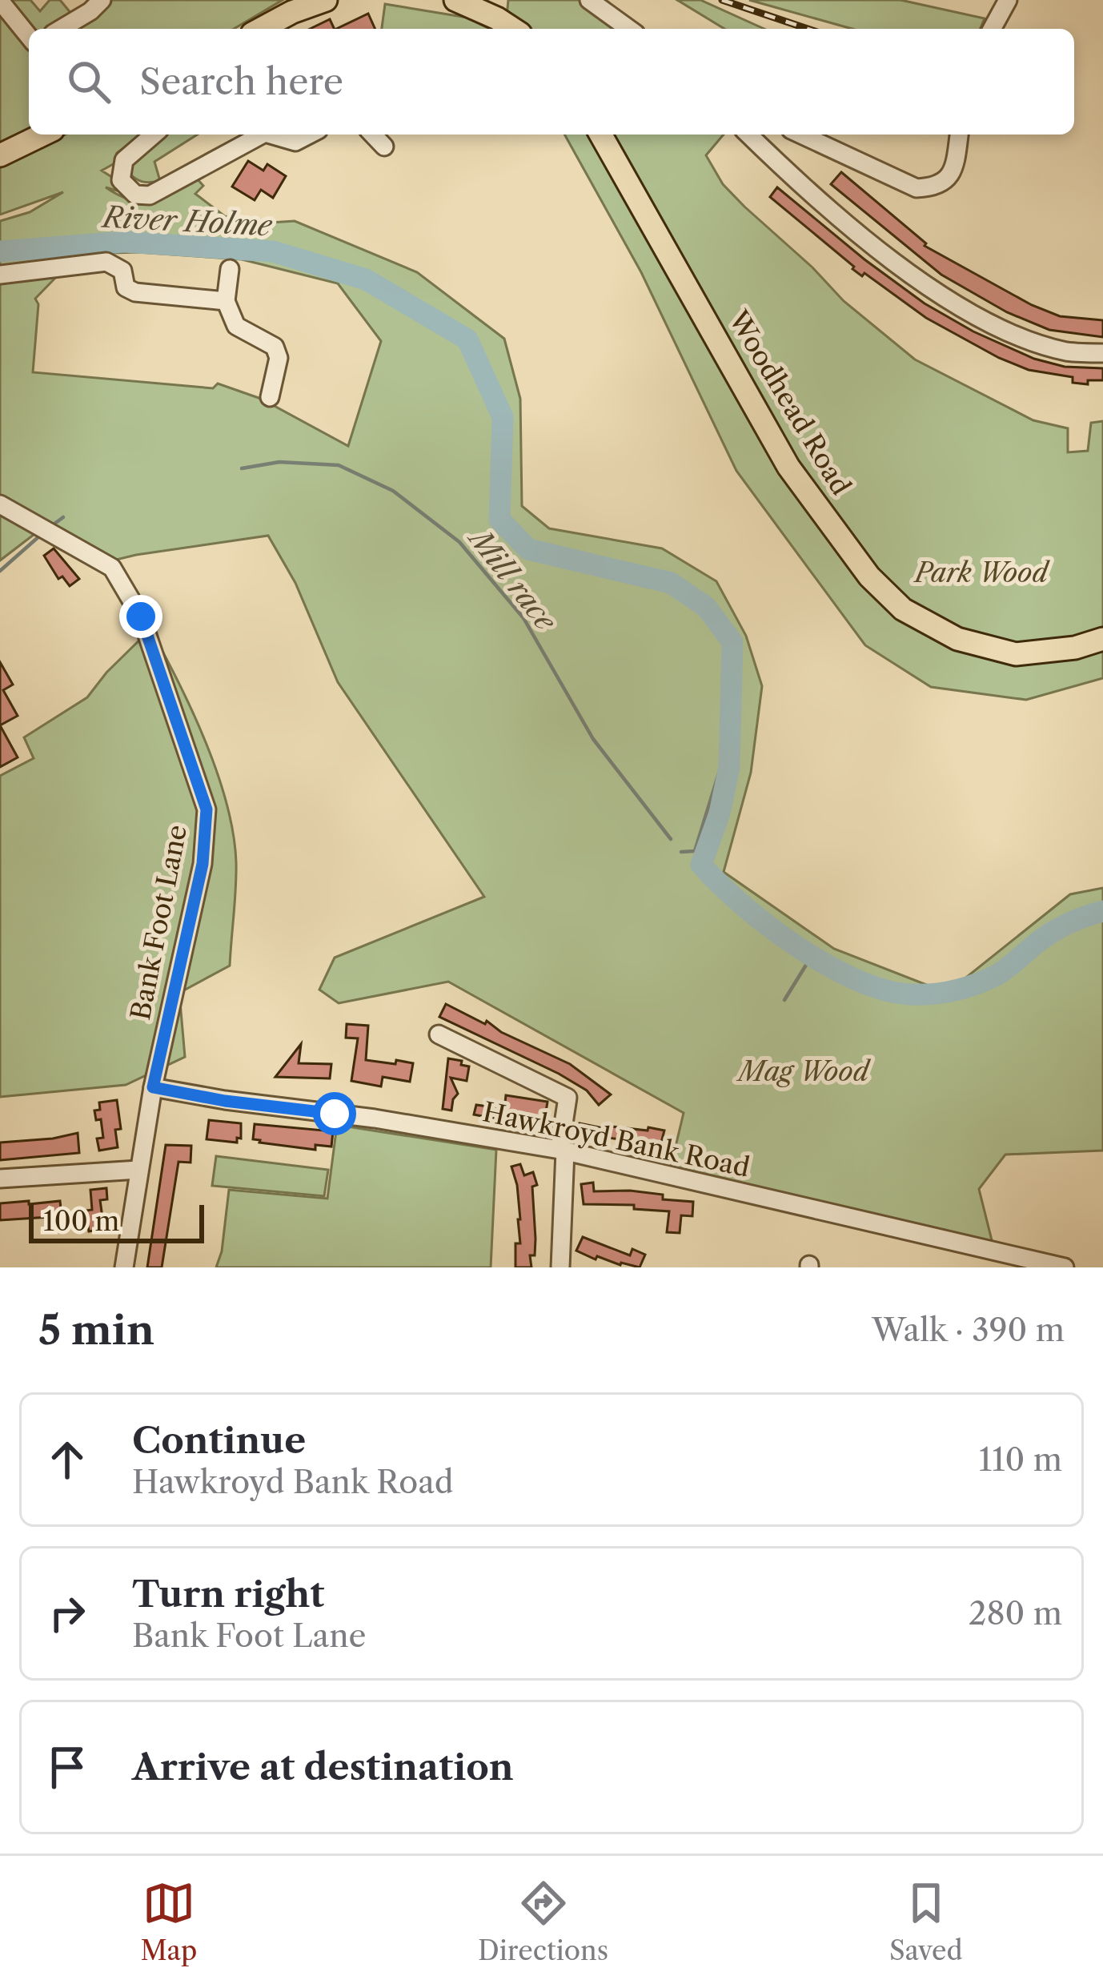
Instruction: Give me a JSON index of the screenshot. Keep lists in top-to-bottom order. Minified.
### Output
{"streets":{"main road":["Woodhead Road"],"street":["Bank Foot Lane","Hawkroyd Bank Road"]},"crossings":[["Bank Foot Lane","Hawkroyd Bank Road"]],"water":["River Holme","Mill race"],"parks":["Park Wood","Mag Wood"],"scale_bar":"100 m","page":{"search":"Search here","scale":"100 m","heading":["5 min","Walk · 390 m"],"list":[["Continue","Hawkroyd Bank Road","110 m"],["Turn right","Bank Foot Lane","280 m"],"Arrive at destination"],"nav":["Map","Directions","Saved"]}}
